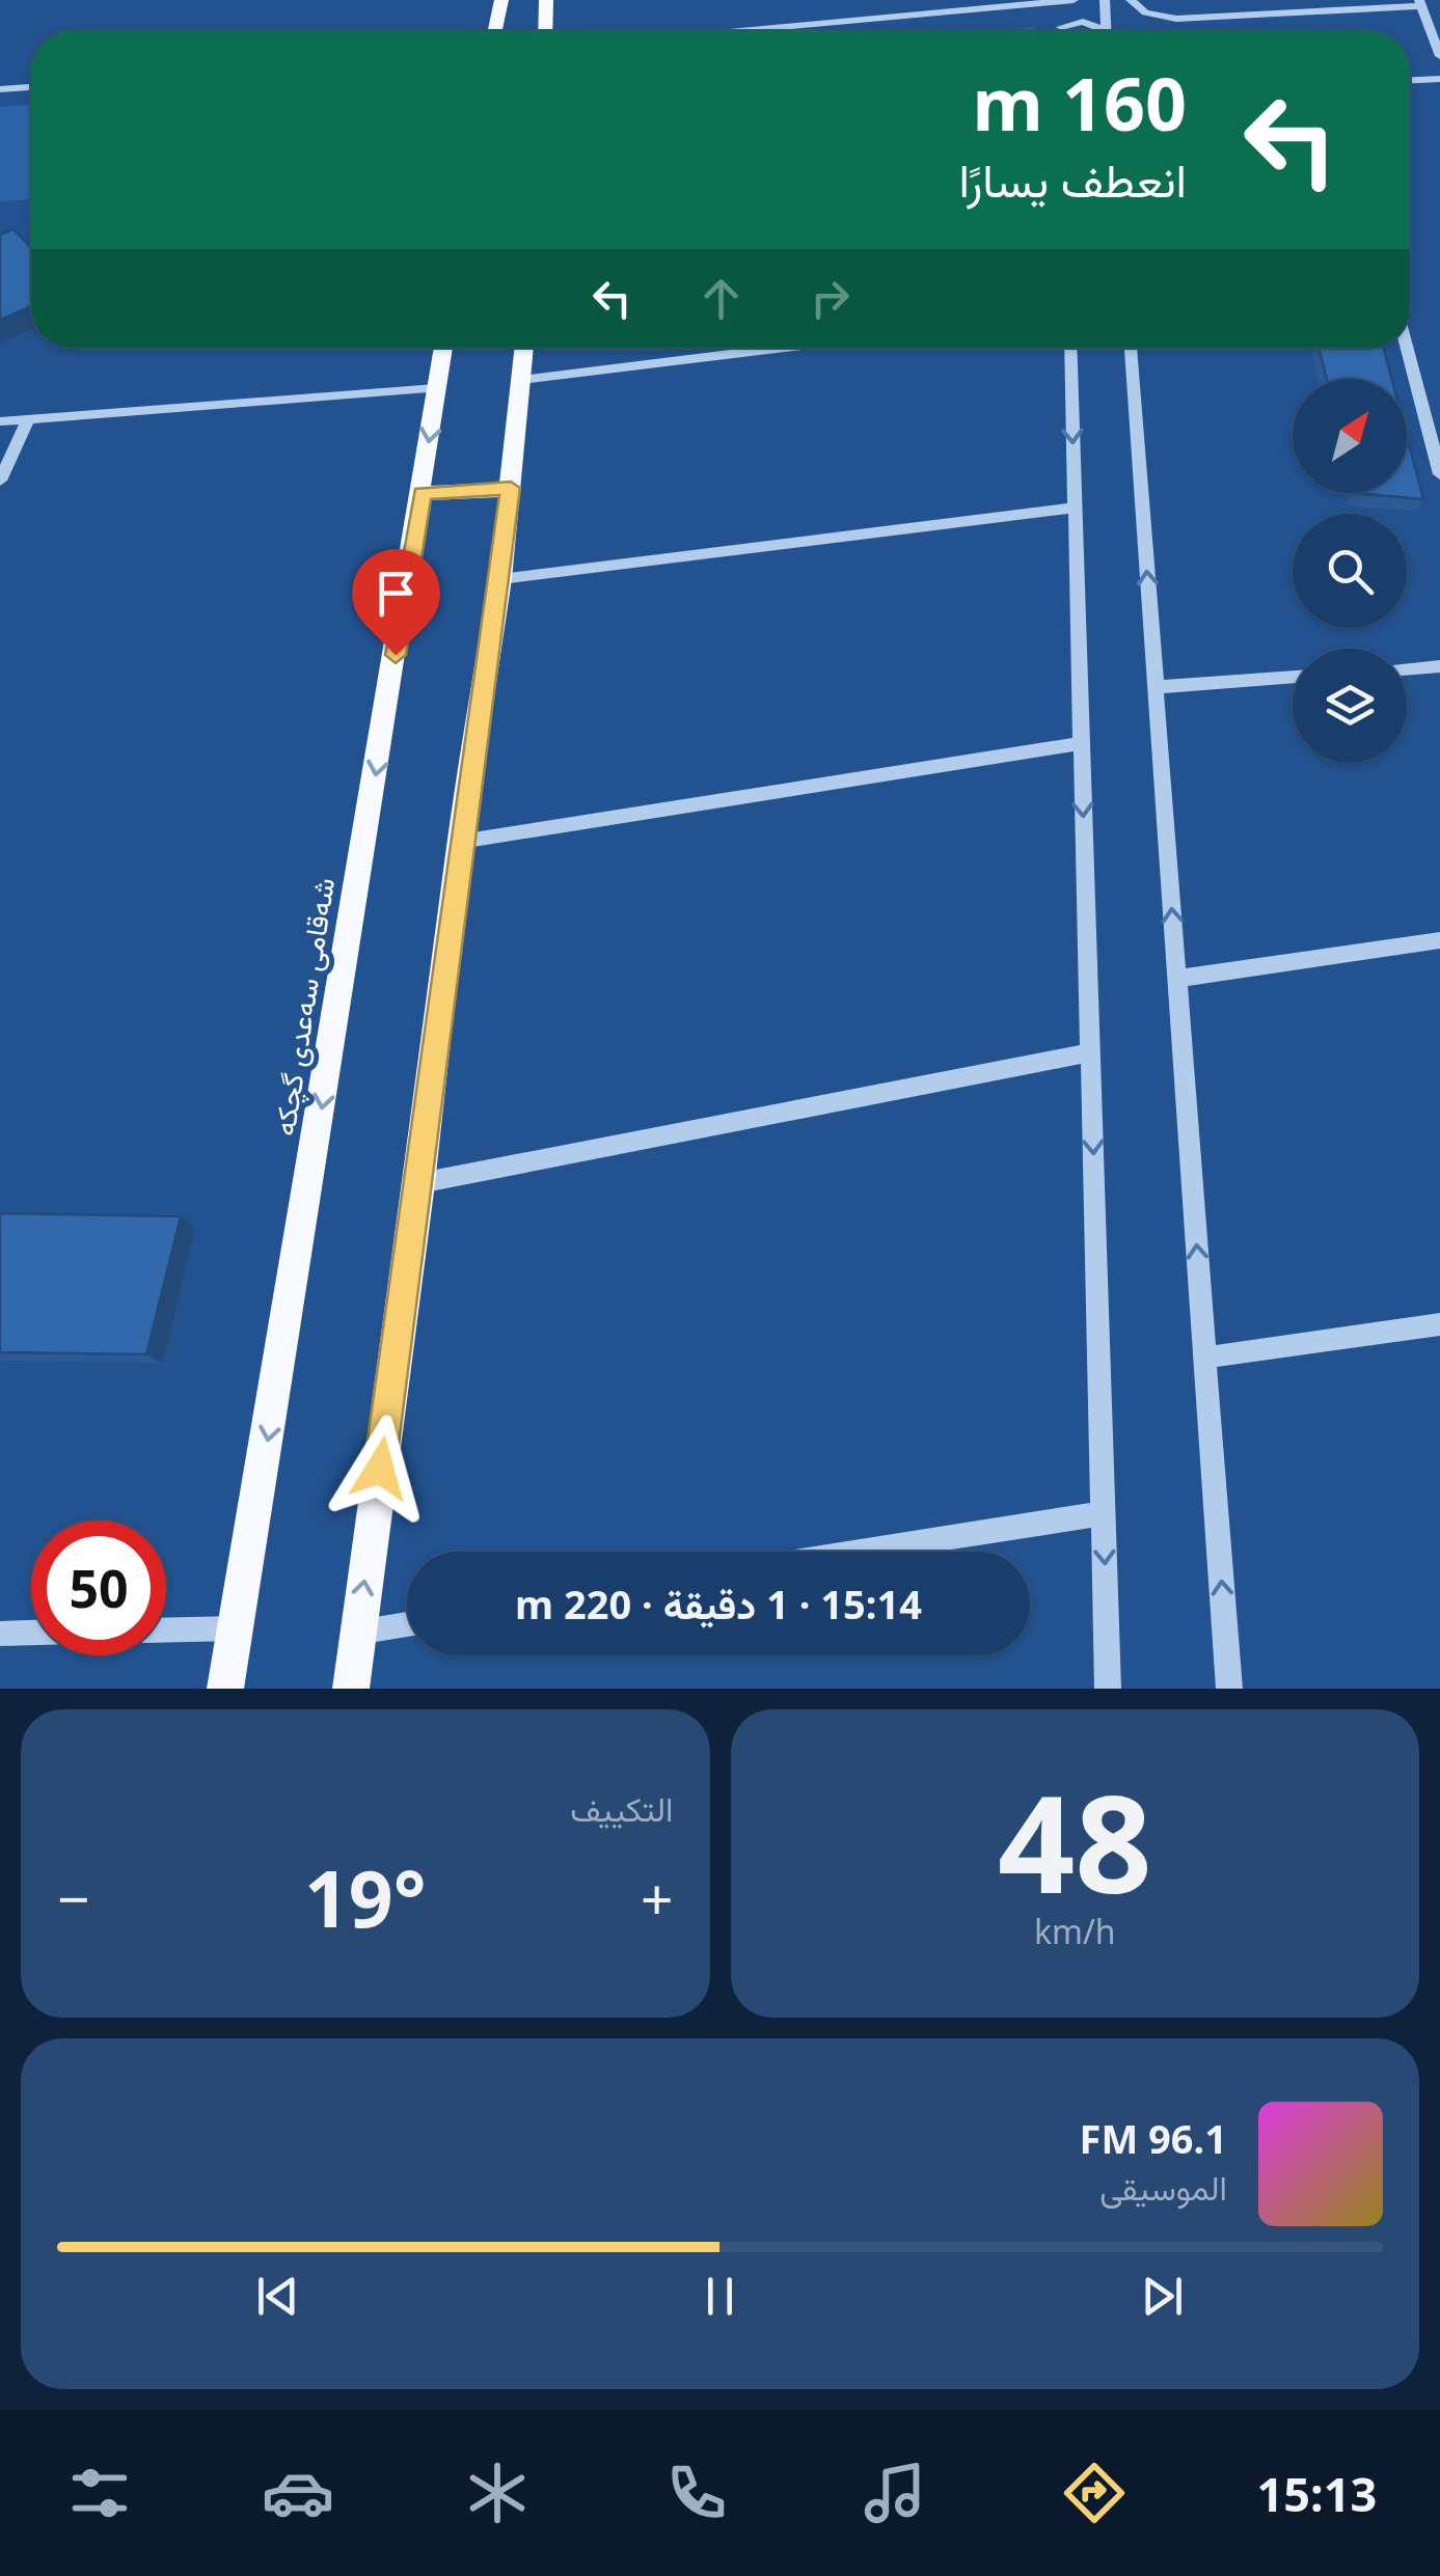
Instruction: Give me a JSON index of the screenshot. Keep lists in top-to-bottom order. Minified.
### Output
{"streets":{"main road":["شەقامی سەعدی گچکە"]},"north":"top right","page":{"turn":["160 m","انعطف يسارًا"],"limit":"50","trip":"15:14 · 1 دقيقة · 220 m","tile":[["48","km/h"],"التكييف"],"heat":["−","19°","+"],"song":["96.1 FM","الموسيقى"],"tabs":"15:13"}}
